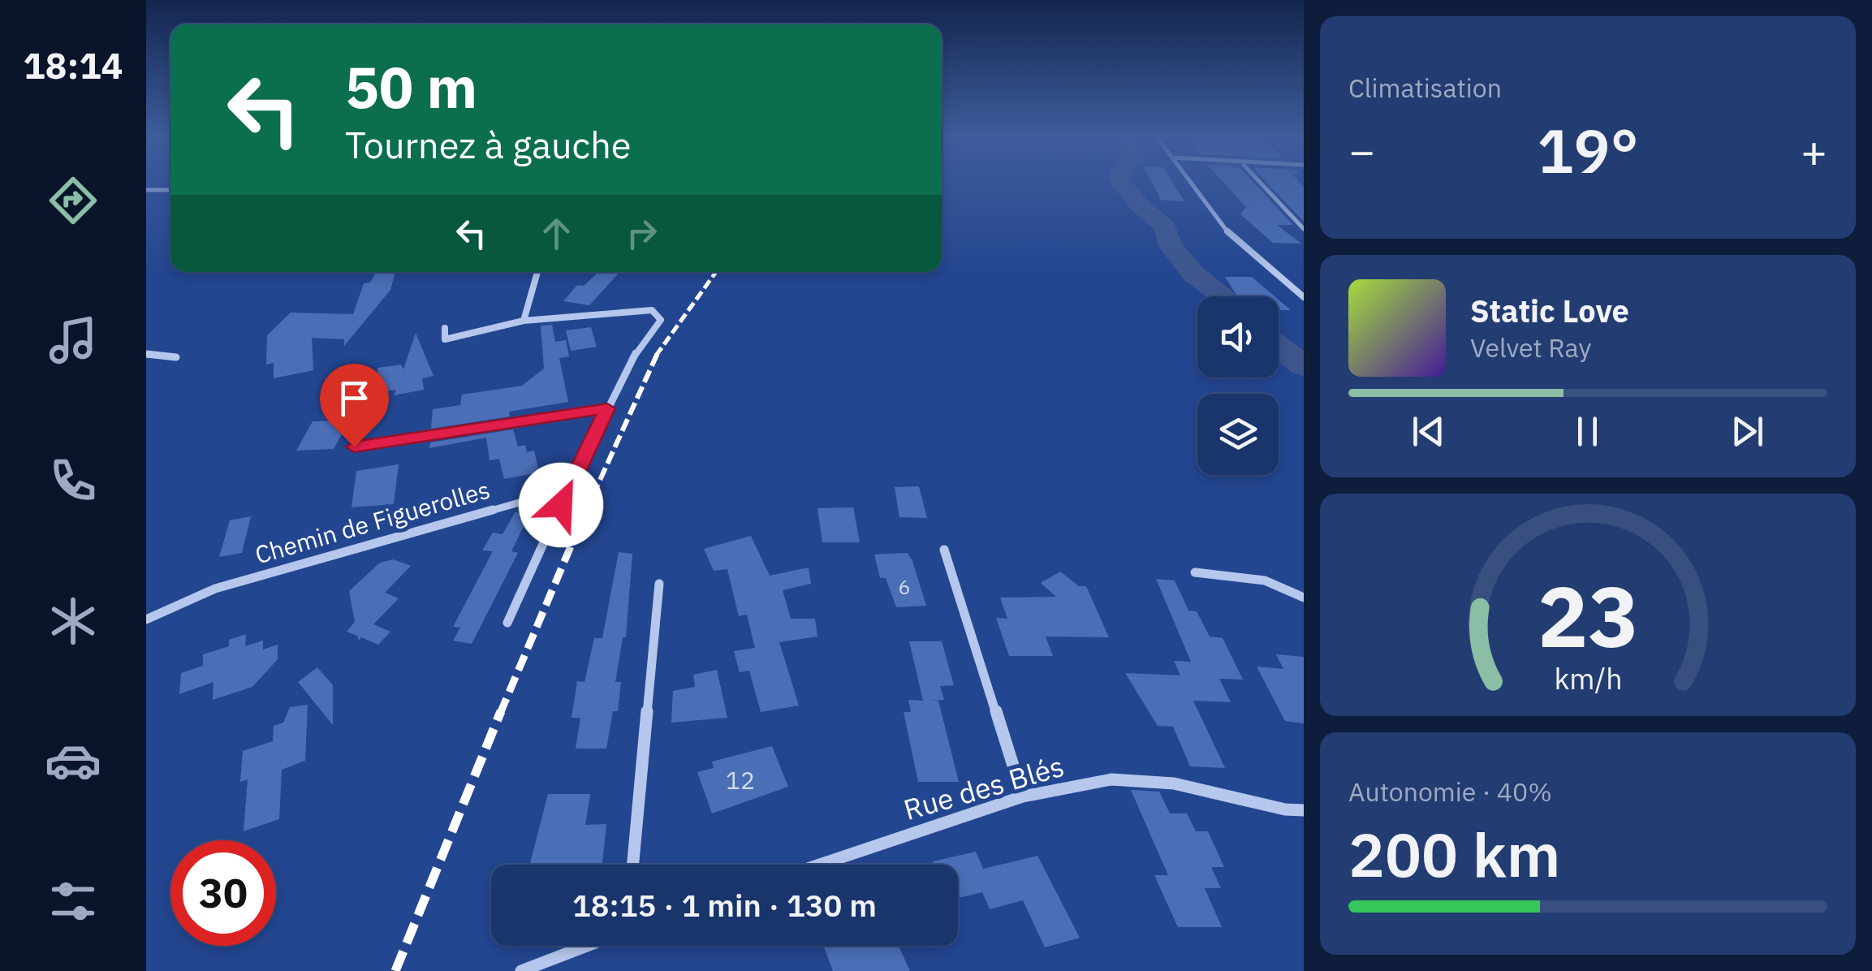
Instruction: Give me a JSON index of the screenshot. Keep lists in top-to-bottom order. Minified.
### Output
{"streets":{"street":["Chemin de Figuerolles","Rue des Blés"]},"house_numbers":["6","12"],"page":{"tabs":"18:14","tile":["Climatisation",["Autonomie · 40%","200 km"]],"turn":["50 m","Tournez à gauche"],"heat":["−","19°","+"],"song":["Static Love","Velvet Ray"],"limit":"30","trip":"18:15 · 1 min · 130 m","gauge":["23","km/h"]}}
